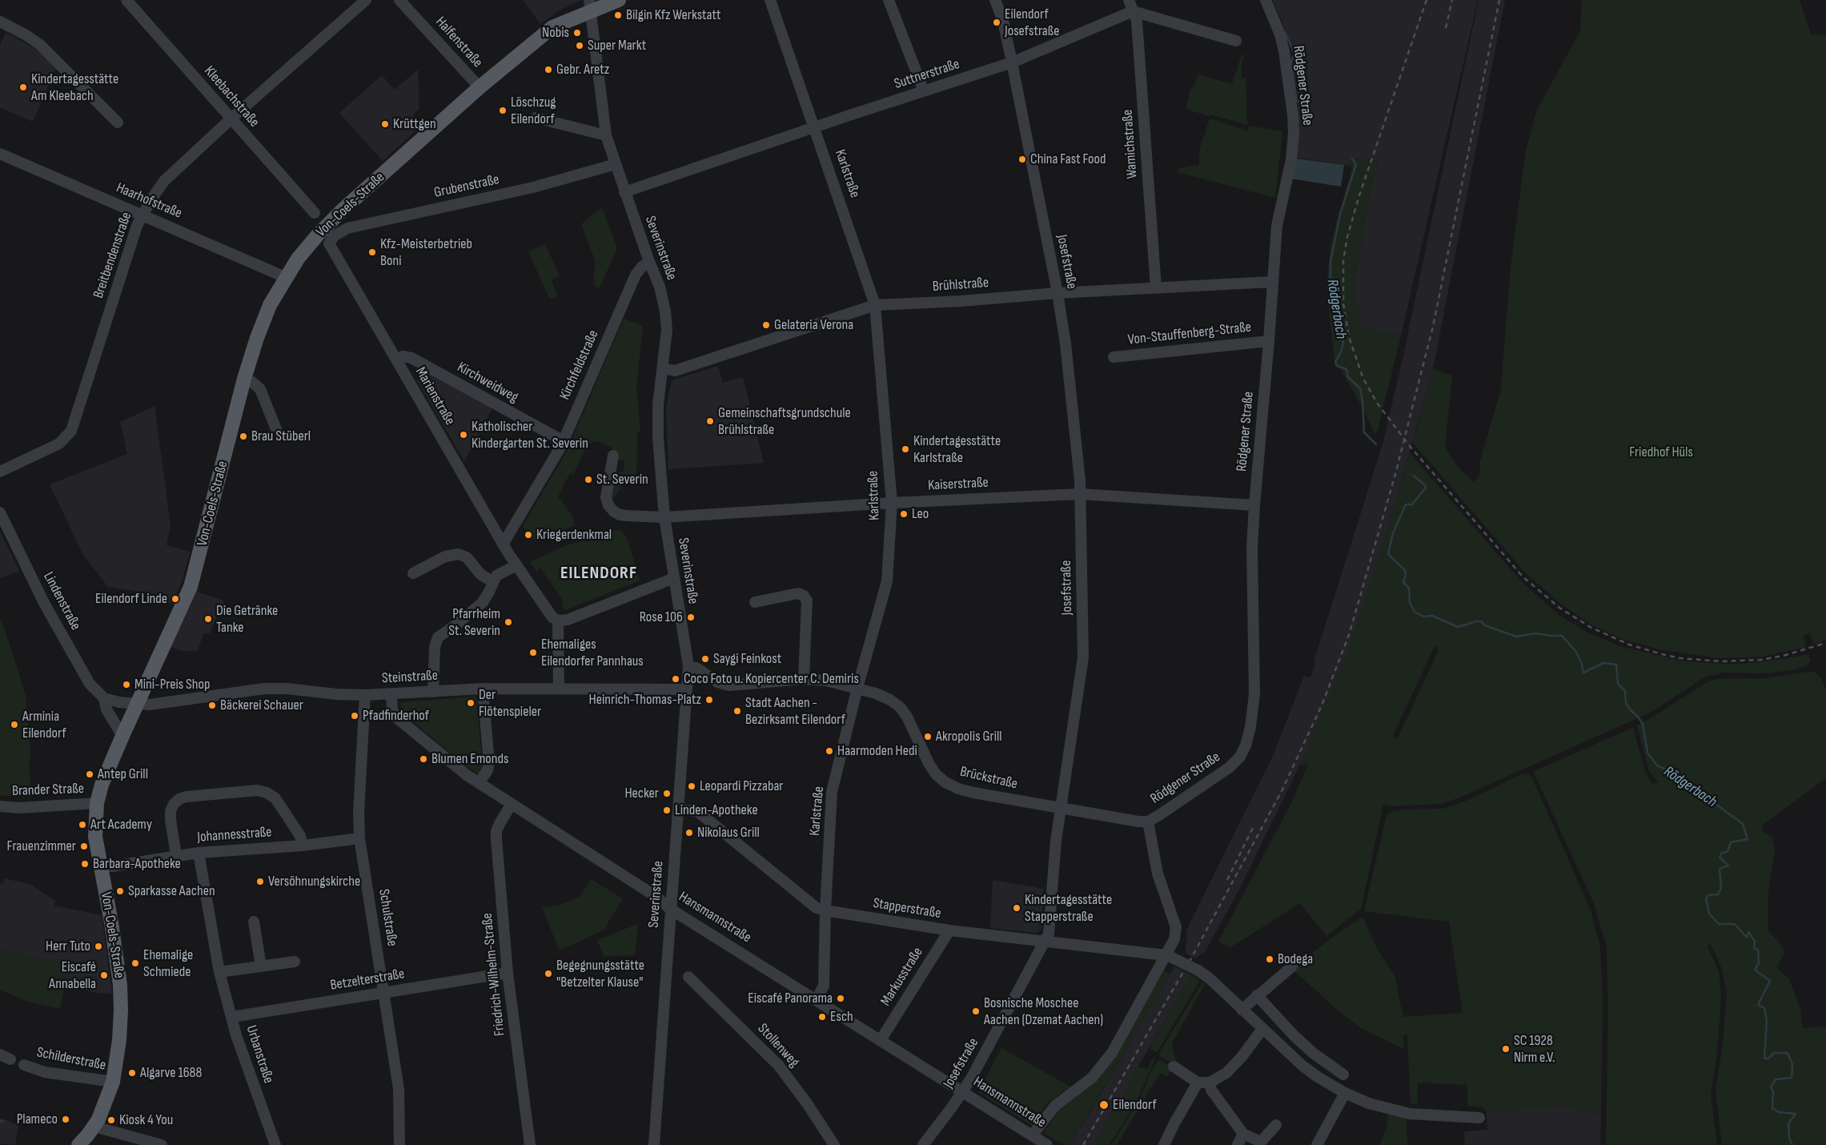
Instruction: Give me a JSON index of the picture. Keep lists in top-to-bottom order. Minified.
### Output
{"streets":{"main road":["Von-Coels-Straße"],"street":["Halfenstraße","Suttnerstraße","Rödgener Straße","Kleebachstraße","Wamichstraße","Karlstraße","Grubenstraße","Haarhofstraße","Severinstraße","Breitbendenstraße","Josefstraße","Brühlstraße","Von-Stauffenberg-Straße","Kirchfeldstraße","Kirchweidweg","Marienstraße","Kaiserstraße","Lindenstraße","Steinstraße","Brückstraße","Brander Straße","Johannesstraße","Stapperstraße","Schulstraße","Hansmannstraße","Friedrich-Wilhelm-Straße","Markusstraße","Betzelterstraße","Stollenweg","Urbanstraße","Schilderstraße"]},"crossings":[["Halfenstraße","Von-Coels-Straße"],["Suttnerstraße","Wamichstraße"],["Suttnerstraße","Karlstraße"],["Suttnerstraße","Severinstraße"],["Suttnerstraße","Josefstraße"],["Rödgener Straße","Brühlstraße"],["Rödgener Straße","Von-Stauffenberg-Straße"],["Rödgener Straße","Kaiserstraße"],["Rödgener Straße","Brückstraße"],["Kleebachstraße","Breitbendenstraße"],["Wamichstraße","Brühlstraße"],["Karlstraße","Brühlstraße"],["Karlstraße","Kaiserstraße"],["Karlstraße","Brückstraße"],["Karlstraße","Stapperstraße"],["Karlstraße","Hansmannstraße"],["Grubenstraße","Severinstraße"],["Grubenstraße","Marienstraße"],["Haarhofstraße","Von-Coels-Straße"],["Haarhofstraße","Breitbendenstraße"],["Von-Coels-Straße","Severinstraße"],["Von-Coels-Straße","Lindenstraße"],["Von-Coels-Straße","Steinstraße"],["Von-Coels-Straße","Brander Straße"],["Von-Coels-Straße","Schilderstraße"],["Severinstraße","Brühlstraße"],["Severinstraße","Kirchfeldstraße"],["Severinstraße","Kaiserstraße"],["Severinstraße","Steinstraße"],["Severinstraße","Brückstraße"],["Severinstraße","Stapperstraße"],["Severinstraße","Hansmannstraße"],["Josefstraße","Brühlstraße"],["Josefstraße","Kaiserstraße"],["Josefstraße","Brückstraße"],["Josefstraße","Stapperstraße"],["Josefstraße","Hansmannstraße"],["Kirchfeldstraße","Kirchweidweg"],["Kirchfeldstraße","Marienstraße"],["Kirchweidweg","Marienstraße"],["Steinstraße","Schulstraße"],["Steinstraße","Hansmannstraße"],["Johannesstraße","Schulstraße"],["Johannesstraße","Urbanstraße"],["Stapperstraße","Markusstraße"],["Schulstraße","Betzelterstraße"],["Hansmannstraße","Friedrich-Wilhelm-Straße"],["Hansmannstraße","Markusstraße"],["Friedrich-Wilhelm-Straße","Betzelterstraße"],["Betzelterstraße","Urbanstraße"]],"districts":["EILENDORF"],"water":["Rödgerbach"],"parks":["Friedhof Hüls"],"places":["Bilgin Kfz Werkstatt","Eilendorf Josefstraße","Nobis","Super Markt","Gebr. Aretz","Kindertagesstätte Am Kleebach","Löschzug Eilendorf","Krüttgen","China Fast Food","Kfz-Meisterbetrieb Boni","Gelateria Verona","Gemeinschaftsgrundschule Brühlstraße","Katholischer Kindergarten St. Severin","Brau Stüberl","Kindertagesstätte Karlstraße","St. Severin","Leo","Kriegerdenkmal","Eilendorf Linde","Rose 106","Die Getränke Tanke","Pfarrheim St. Severin","Ehemaliges Eilendorfer Pannhaus","Saygi Feinkost","Coco Foto u. Kopiercenter C. Demiris","Mini-Preis Shop","Heinrich-Thomas-Platz","Der Flötenspieler","Bäckerei Schauer","Stadt Aachen - Bezirksamt Eilendorf","Pfadfinderhof","Arminia Eilendorf","Akropolis Grill","Haarmoden Hedi","Blumen Emonds","Antep Grill","Leopardi Pizzabar","Hecker","Linden-Apotheke","Art Academy","Nikolaus Grill","Frauenzimmer","Barbara-Apotheke","Versöhnungskirche","Sparkasse Aachen","Kindertagesstätte Stapperstraße","Herr Tuto","Bodega","Ehemalige Schmiede","Begegnungsstätte \"Betzelter Klause\"","Eiscafé Annabella","Eiscafé Panorama","Bosnische Moschee Aachen (Dzemat Aachen)","Esch","SC 1928 Nirm e.V.","Algarve 1688","Eilendorf","Plameco","Kiosk 4 You"]}
